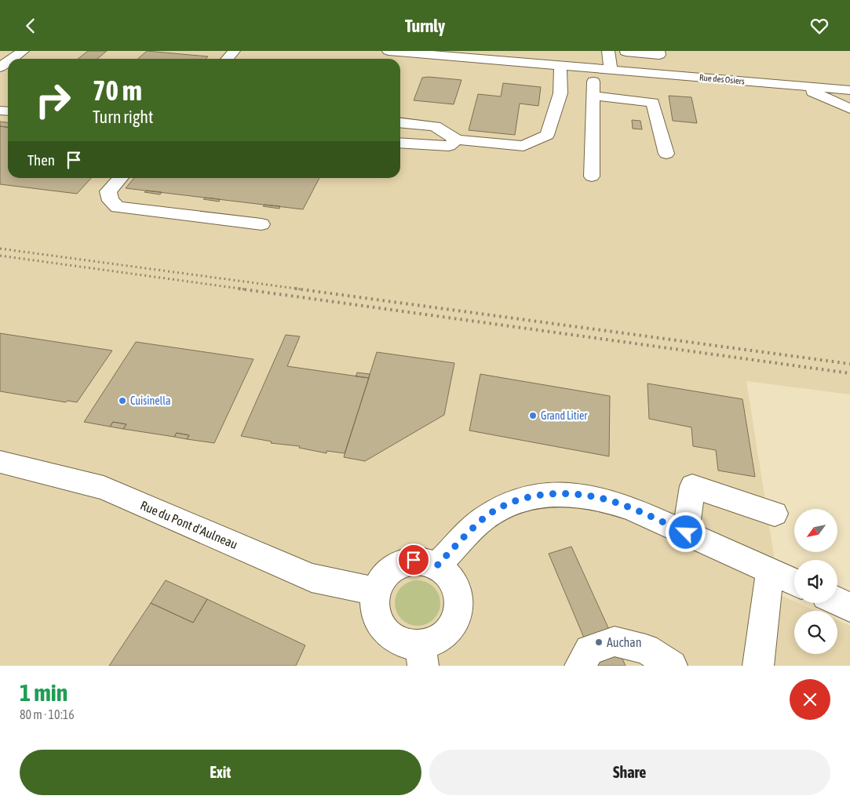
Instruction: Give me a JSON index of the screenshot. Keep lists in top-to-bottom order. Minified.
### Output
{"streets":{"street":["Rue des Osiers","Rue du Pont d'Aulneau"]},"places":["Cuisinella","Grand Litier","Auchan"],"north":"bottom left","page":{"header":"Turnly","turn":["70 m","Turn right"],"then":"Then","heading":["1 min","80 m · 10:16"],"buttons":["Exit","Share"]}}
